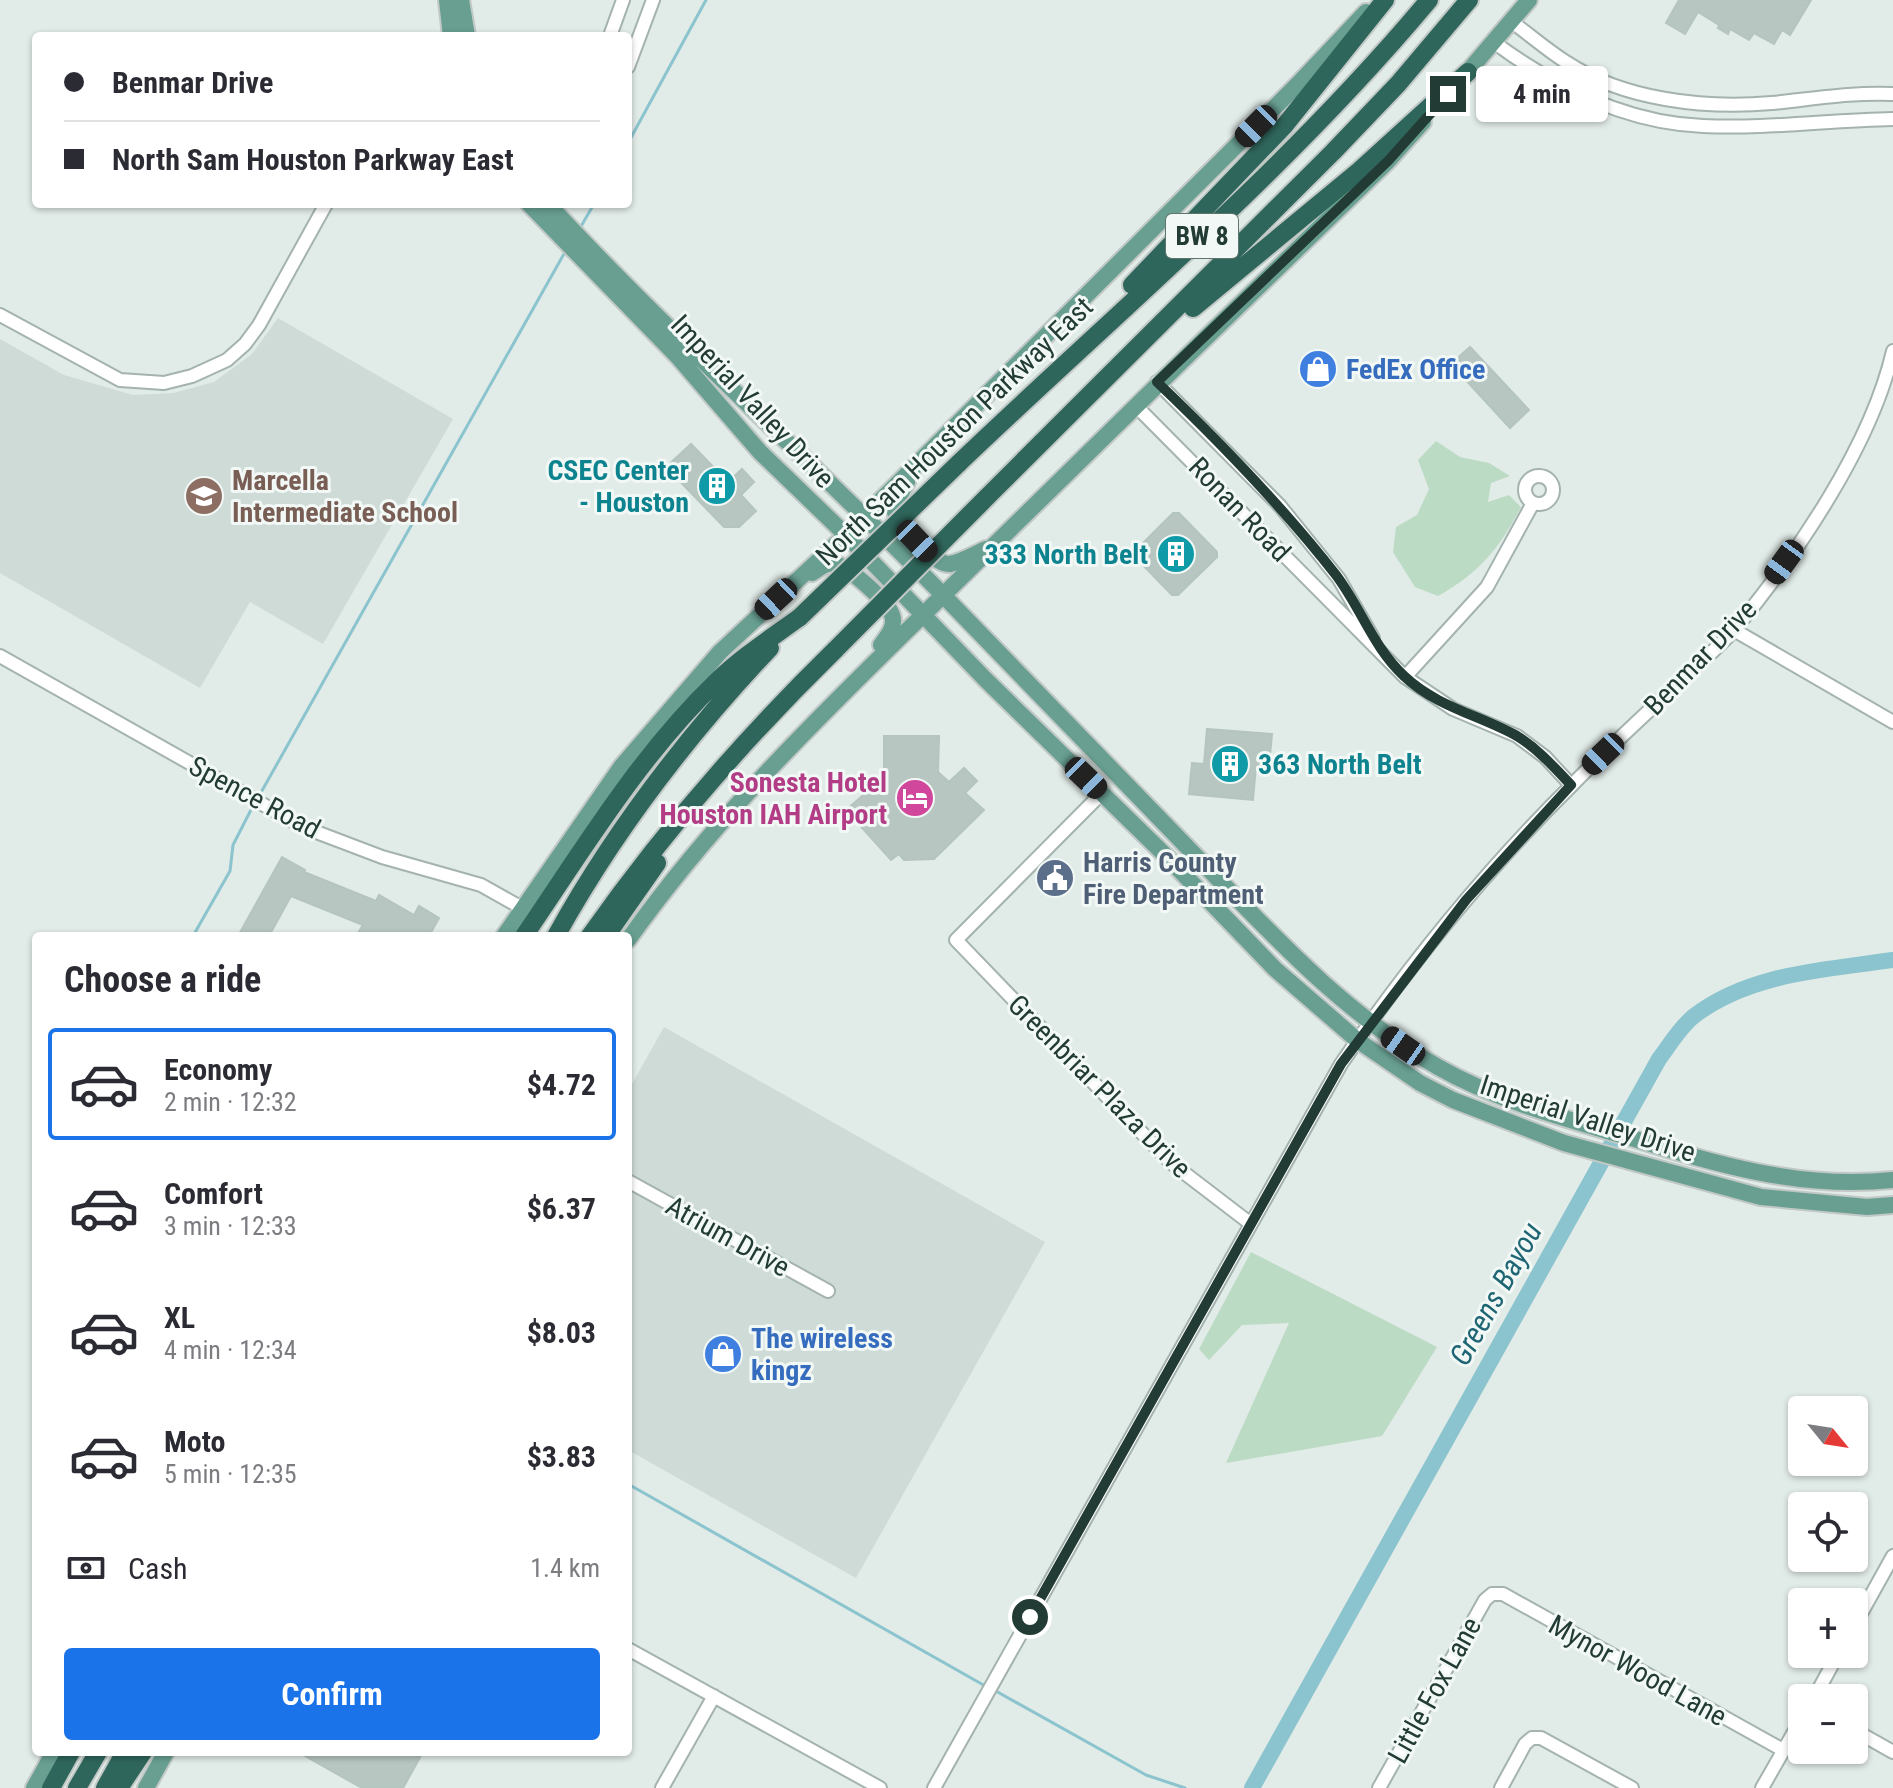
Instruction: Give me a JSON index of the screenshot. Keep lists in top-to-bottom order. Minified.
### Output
{"streets":{"highway":["BW 8","North Sam Houston Parkway East"],"main road":["Imperial Valley Drive"],"street":["Ronan Road","Benmar Drive","Spence Road","Greenbriar Plaza Drive","Atrium Drive","Mynor Wood Lane","Little Fox Lane"]},"crossings":[["Imperial Valley Drive","North Sam Houston Parkway East"],["Imperial Valley Drive","Benmar Drive"],["Imperial Valley Drive","Greenbriar Plaza Drive"],["North Sam Houston Parkway East","Spence Road"],["Ronan Road","Benmar Drive"],["Benmar Drive","Greenbriar Plaza Drive"],["Mynor Wood Lane","Little Fox Lane"]],"water":["Greens Bayou"],"places":{"shop":["FedEx Office","The wireless kingz"],"building":["CSEC Center - Houston","333 North Belt","363 North Belt"],"school or university":["Marcella Intermediate School"],"hotel":["Sonesta Hotel Houston IAH Airport"],"public building":["Harris County Fire Department"]},"north":"bottom right","page":{"banner":["Benmar Drive","North Sam Houston Parkway East"],"bubble":"4 min","heading":"Choose a ride","list":[{"name":"Economy","note":"2 min · 12:32","value":"$4.72"},{"name":"Comfort","note":"3 min · 12:33","value":"$6.37"},{"name":"XL","note":"4 min · 12:34","value":"$8.03"},{"name":"Moto","note":"5 min · 12:35","value":"$3.83"}],"map_buttons":["+","−"],"pay":["Cash","1.4 km"],"buttons":"Confirm"}}
